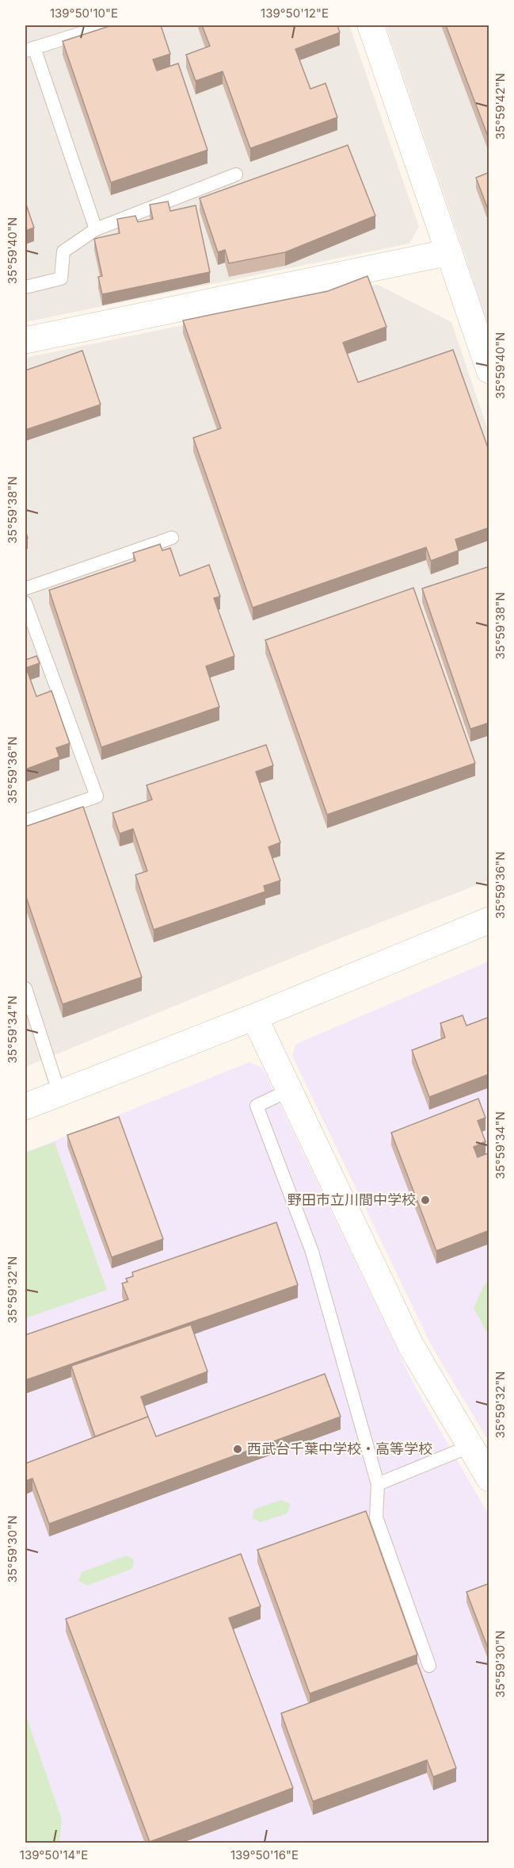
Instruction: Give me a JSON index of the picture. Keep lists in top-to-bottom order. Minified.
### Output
{"places":["野田市立川間中学校","西武台千葉中学校・高等学校"],"coordinates":["139°50'10\"E","139°50'12\"E","35°59'42\"N","35°59'40\"N","35°59'38\"N","35°59'36\"N","35°59'34\"N","35°59'32\"N","35°59'30\"N","139°50'14\"E","139°50'16\"E"]}
